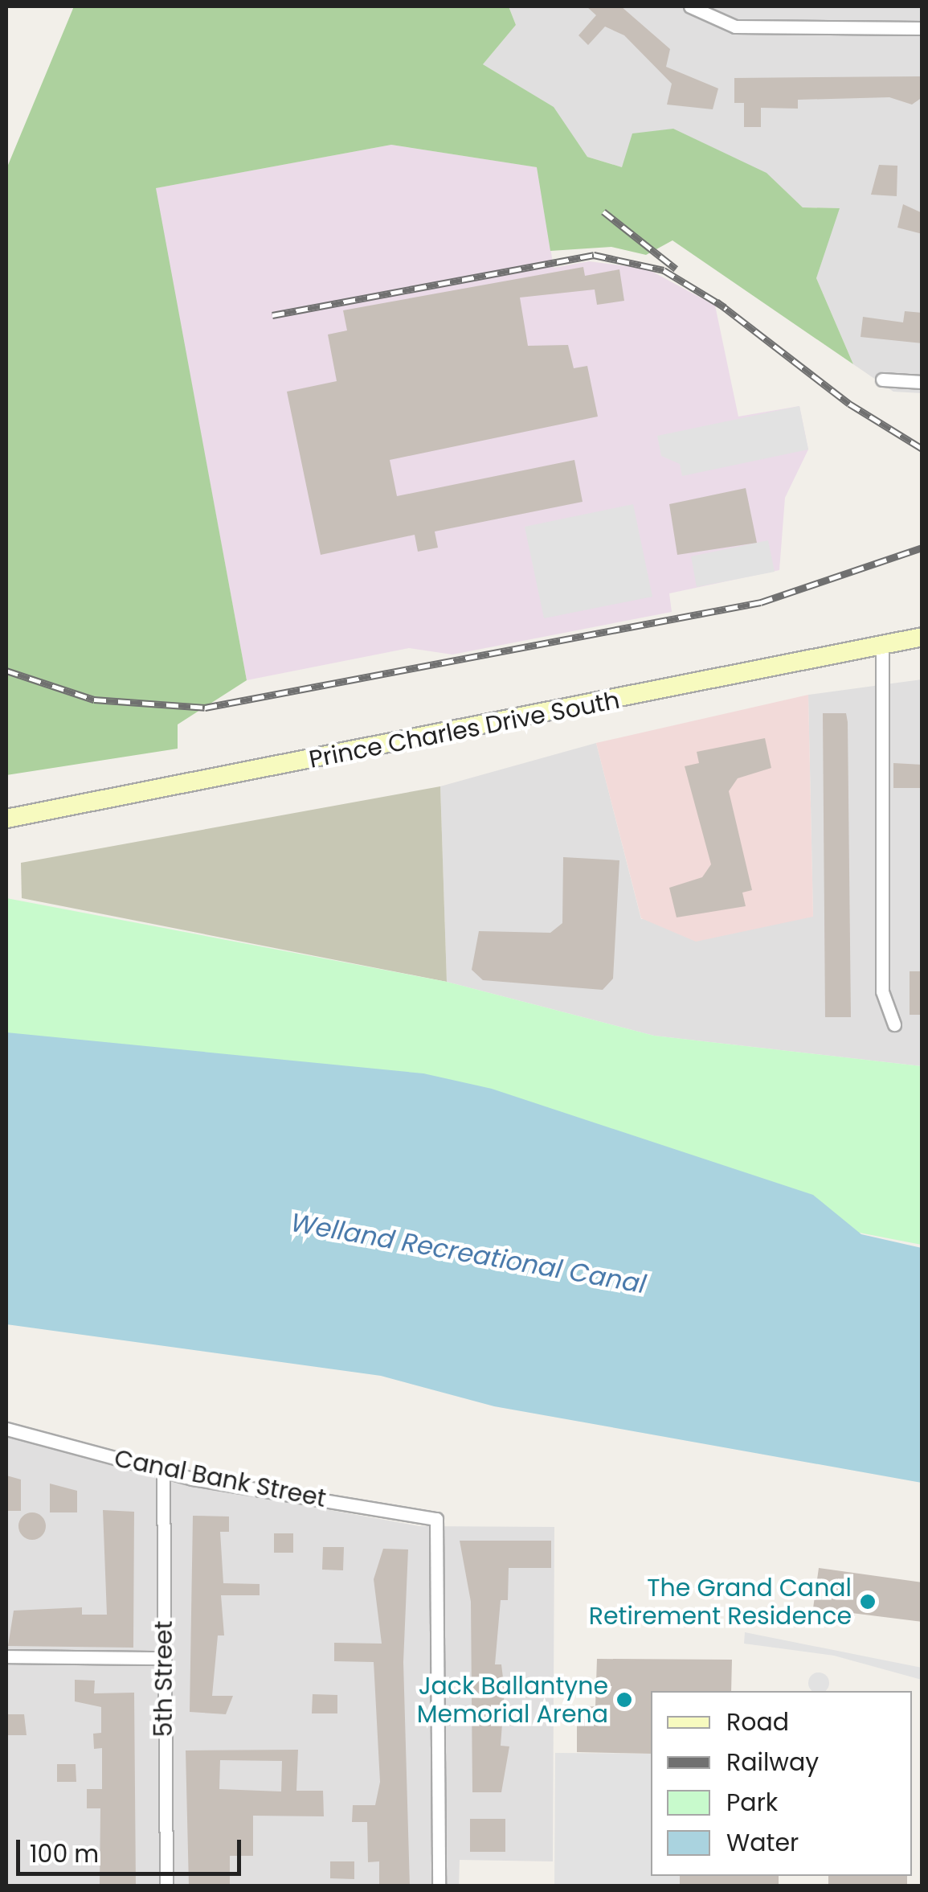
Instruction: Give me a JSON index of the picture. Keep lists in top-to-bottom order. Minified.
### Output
{"streets":{"main road":["Prince Charles Drive South"],"street":["Canal Bank Street","5th Street"]},"crossings":[["Canal Bank Street","5th Street"]],"water":["Welland Recreational Canal"],"places":["The Grand Canal Retirement Residence","Jack Ballantyne Memorial Arena"],"legend":["Road","Railway","Park","Water"],"scale_bar":"100 m"}
